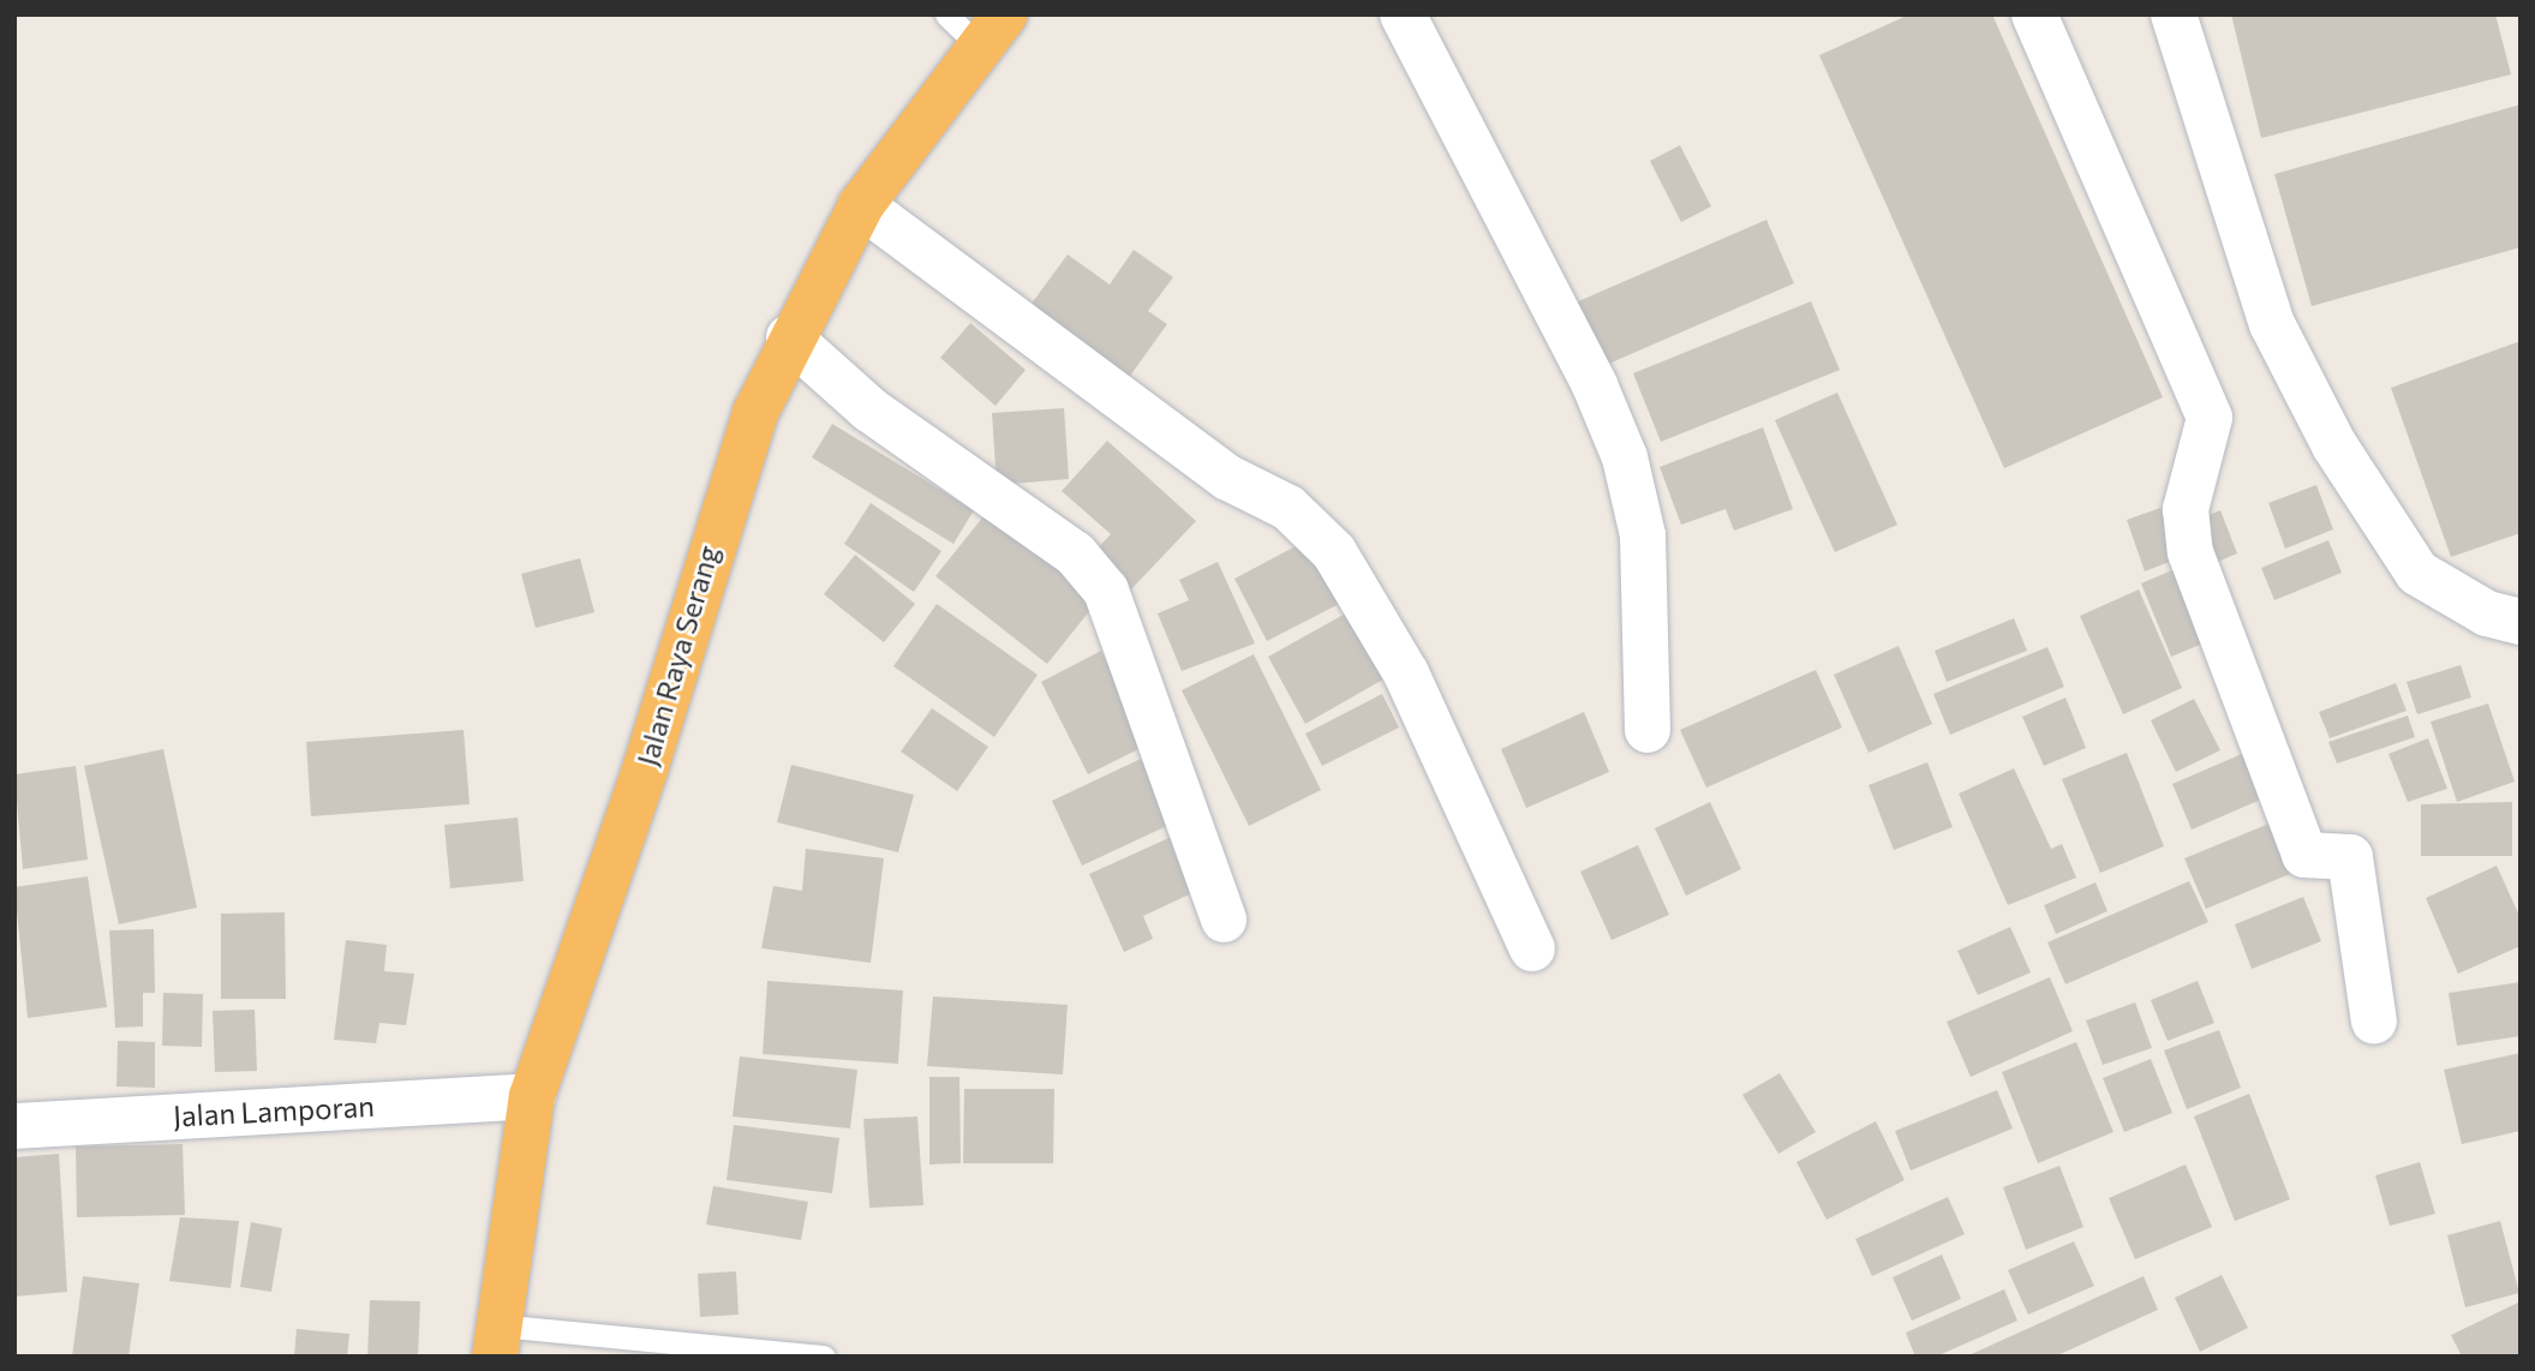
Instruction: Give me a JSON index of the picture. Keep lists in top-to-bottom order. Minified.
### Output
{"streets":{"highway":["Jalan Raya Serang"],"street":["Jalan Lamporan"]},"crossings":[["Jalan Raya Serang","Jalan Lamporan"]]}
